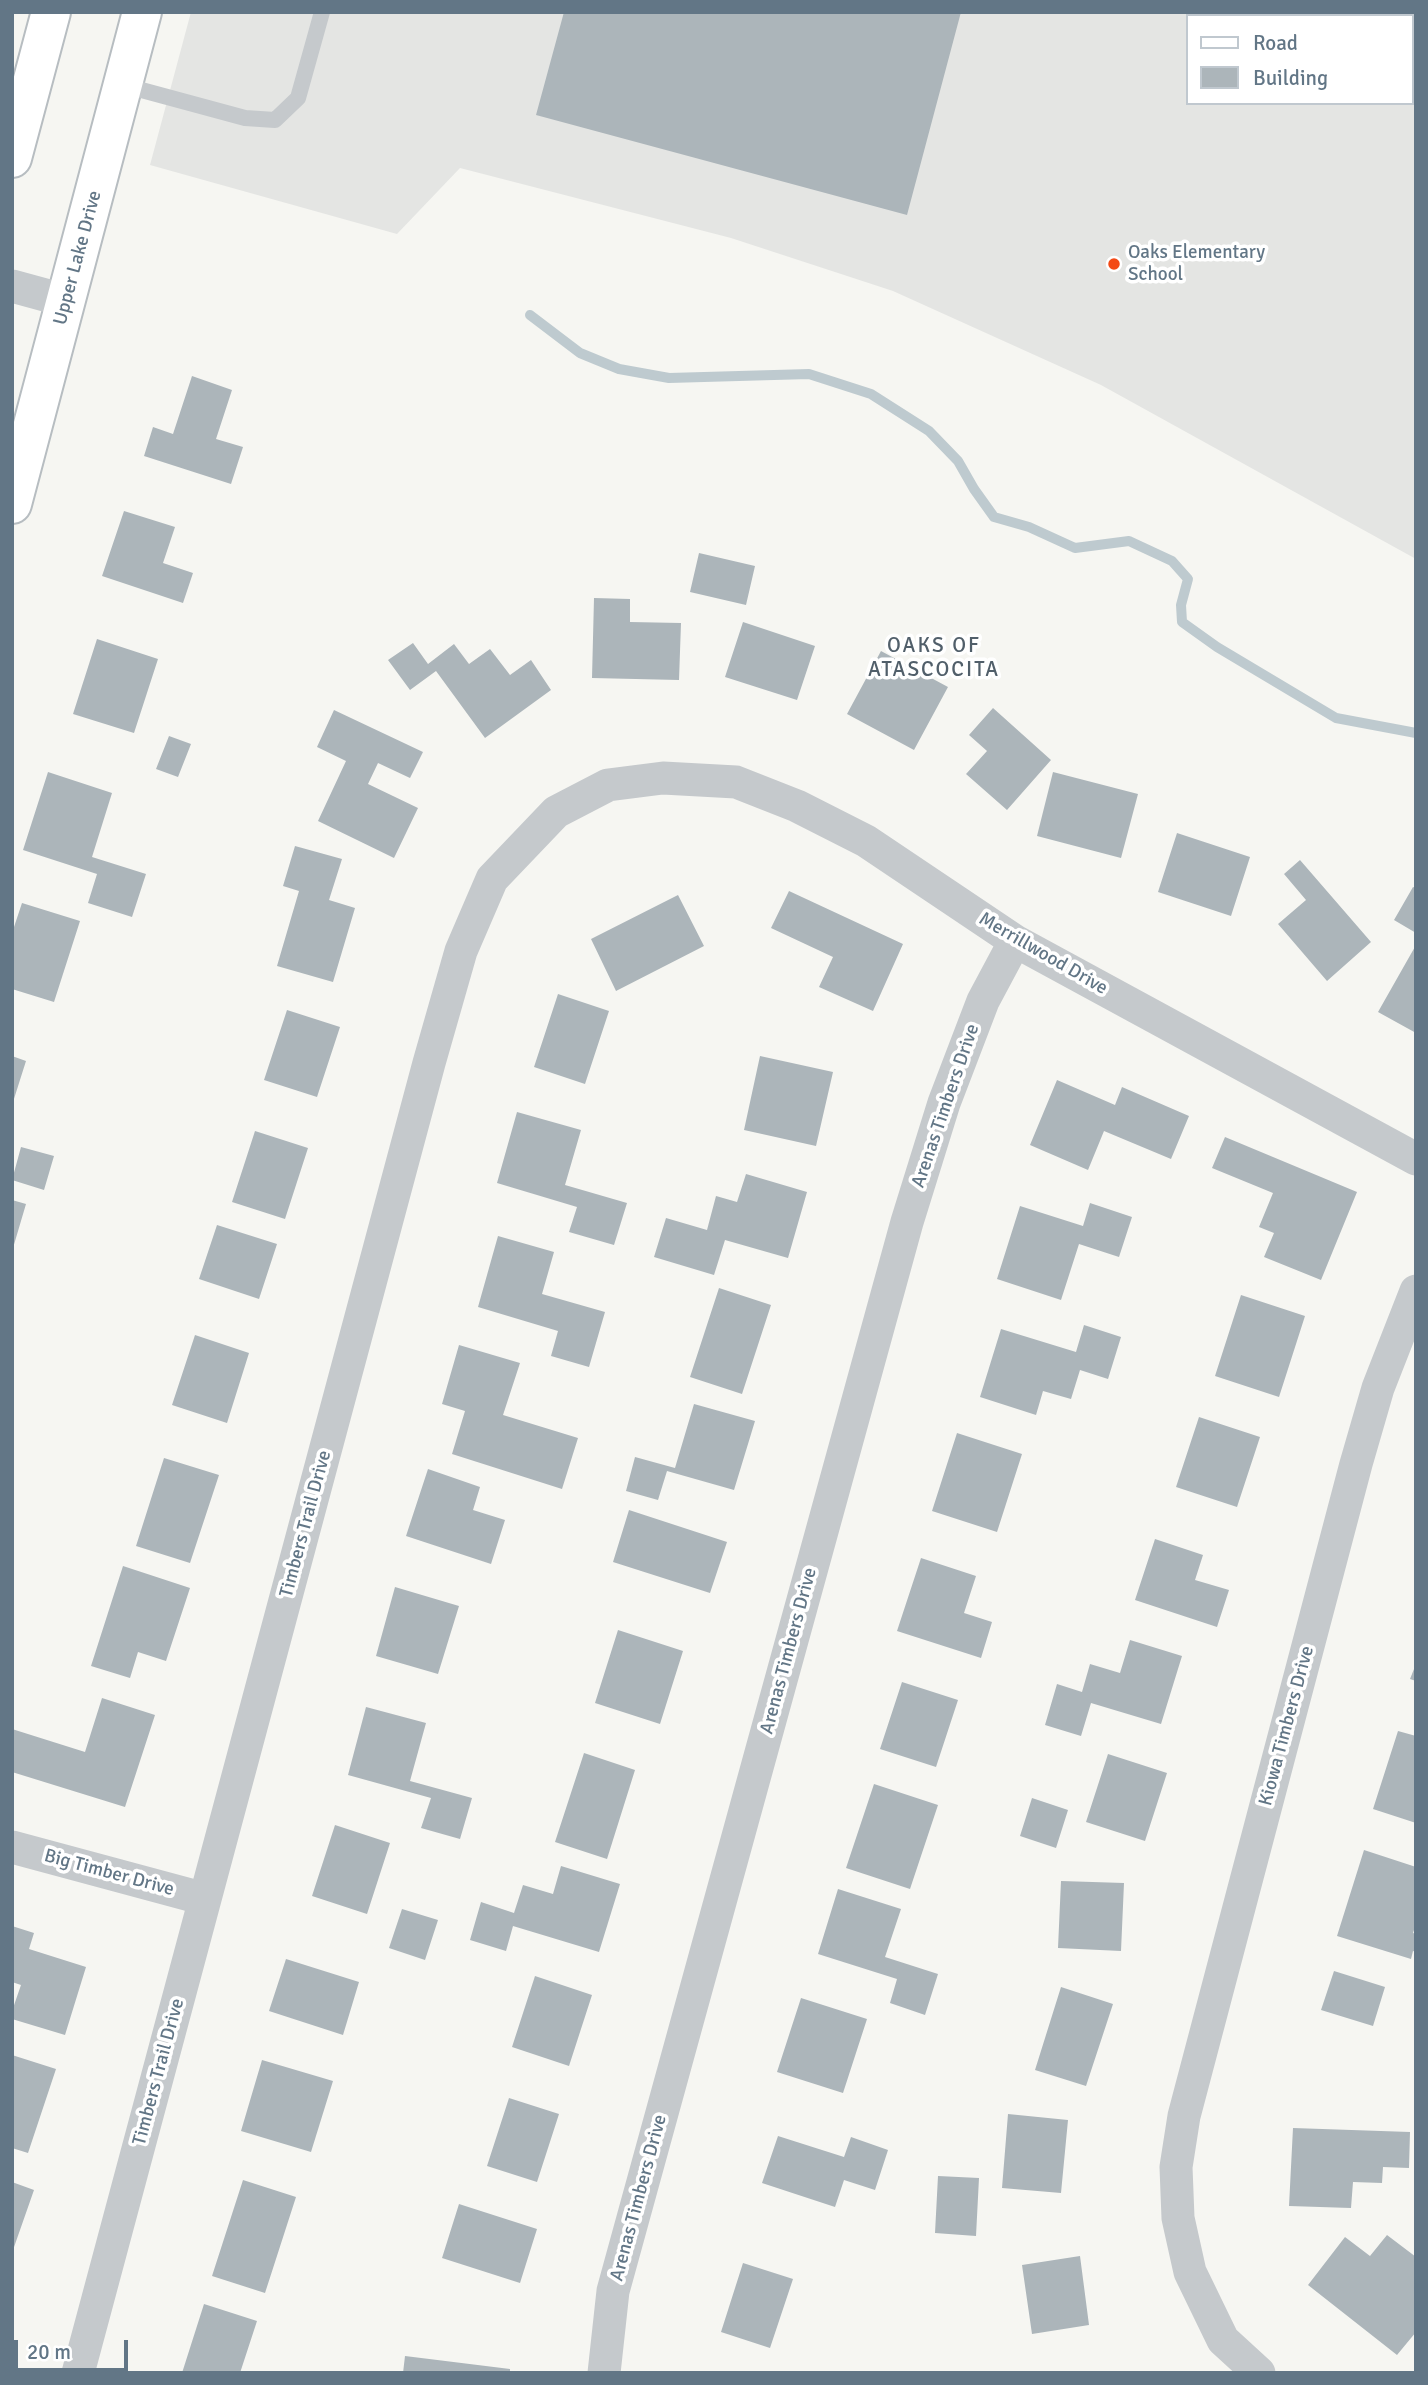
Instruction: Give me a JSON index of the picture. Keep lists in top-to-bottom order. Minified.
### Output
{"streets":{"street":["Upper Lake Drive","Merrillwood Drive","Arenas Timbers Drive","Timbers Trail Drive","Kiowa Timbers Drive","Big Timber Drive"]},"crossings":[["Merrillwood Drive","Arenas Timbers Drive"],["Merrillwood Drive","Timbers Trail Drive"],["Timbers Trail Drive","Big Timber Drive"]],"districts":["OAKS OF ATASCOCITA"],"places":["Oaks Elementary School"],"legend":["Road","Building"],"scale_bar":"20 m"}
